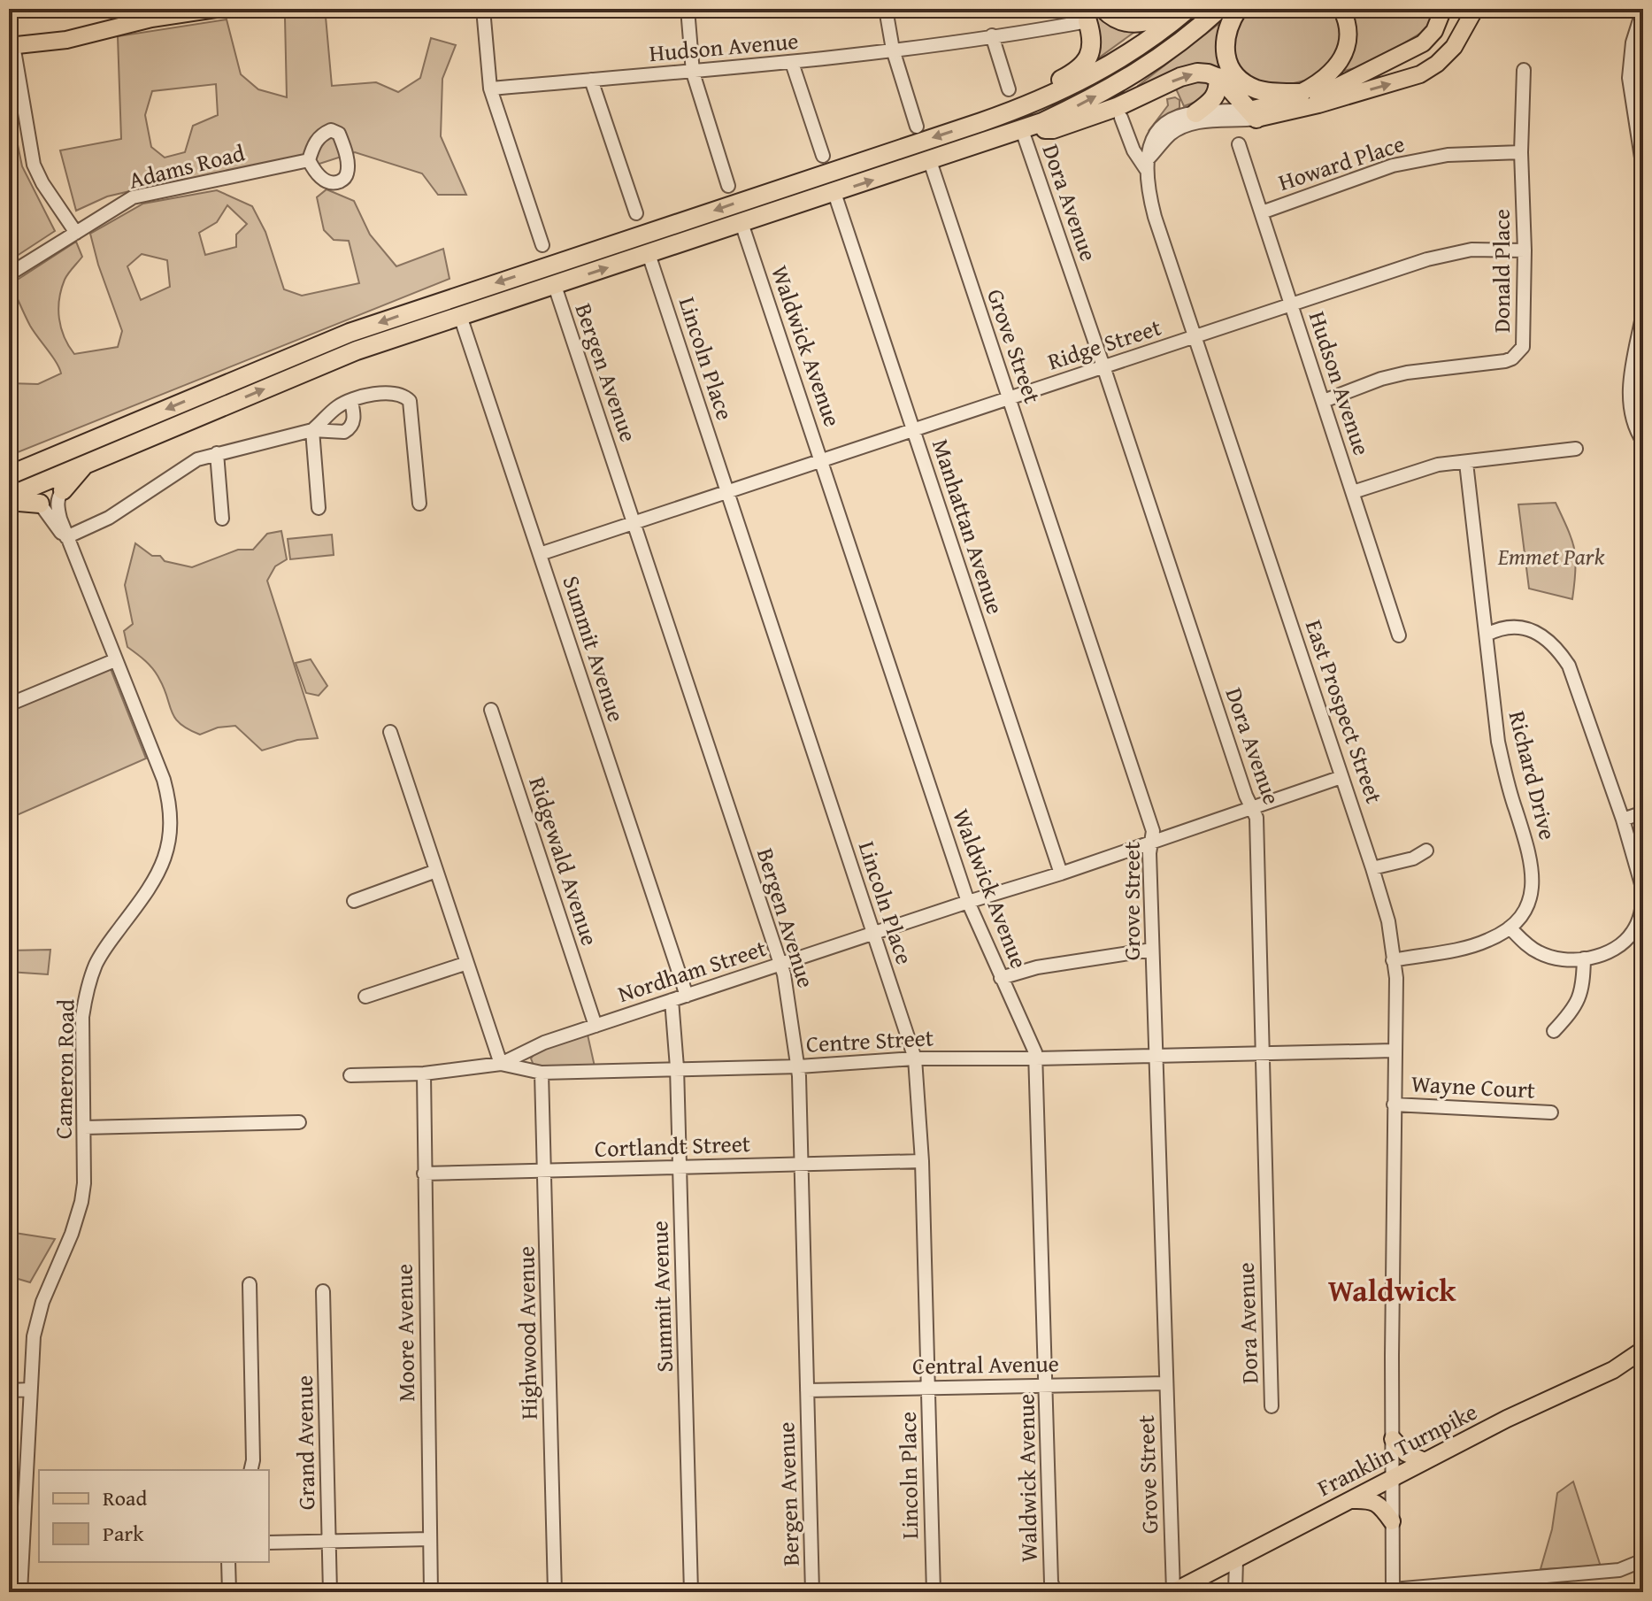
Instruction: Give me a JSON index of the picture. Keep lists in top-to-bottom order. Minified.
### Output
{"streets":{"main road":["Franklin Turnpike"],"street":["Hudson Avenue","Howard Place","Adams Road","Dora Avenue","Donald Place","Ridge Street","Waldwick Avenue","Grove Street","Lincoln Place","Bergen Avenue","Manhattan Avenue","Summit Avenue","East Prospect Street","Richard Drive","Ridgewald Avenue","Nordham Street","Centre Street","Cameron Road","Wayne Court","Cortlandt Street","Moore Avenue","Highwood Avenue","Central Avenue","Grand Avenue"]},"crossings":[["Hudson Avenue","Howard Place"],["Hudson Avenue","Donald Place"],["Hudson Avenue","Ridge Street"],["Howard Place","Donald Place"],["Dora Avenue","Ridge Street"],["Dora Avenue","Nordham Street"],["Dora Avenue","Centre Street"],["Donald Place","Ridge Street"],["Ridge Street","Waldwick Avenue"],["Ridge Street","Grove Street"],["Ridge Street","Lincoln Place"],["Ridge Street","Bergen Avenue"],["Ridge Street","Manhattan Avenue"],["Ridge Street","Summit Avenue"],["Ridge Street","East Prospect Street"],["Waldwick Avenue","Nordham Street"],["Waldwick Avenue","Centre Street"],["Waldwick Avenue","Central Avenue"],["Grove Street","Nordham Street"],["Grove Street","Centre Street"],["Grove Street","Central Avenue"],["Grove Street","Franklin Turnpike"],["Lincoln Place","Nordham Street"],["Lincoln Place","Centre Street"],["Lincoln Place","Cortlandt Street"],["Lincoln Place","Central Avenue"],["Bergen Avenue","Nordham Street"],["Bergen Avenue","Centre Street"],["Bergen Avenue","Cortlandt Street"],["Bergen Avenue","Central Avenue"],["Manhattan Avenue","Nordham Street"],["Summit Avenue","Nordham Street"],["Summit Avenue","Centre Street"],["Summit Avenue","Cortlandt Street"],["East Prospect Street","Richard Drive"],["East Prospect Street","Nordham Street"],["East Prospect Street","Centre Street"],["East Prospect Street","Wayne Court"],["East Prospect Street","Franklin Turnpike"],["Ridgewald Avenue","Nordham Street"],["Nordham Street","Centre Street"],["Centre Street","Moore Avenue"],["Centre Street","Highwood Avenue"],["Cortlandt Street","Moore Avenue"],["Cortlandt Street","Highwood Avenue"]],"districts":["Waldwick"],"parks":["Emmet Park"],"legend":["Road","Park"]}
